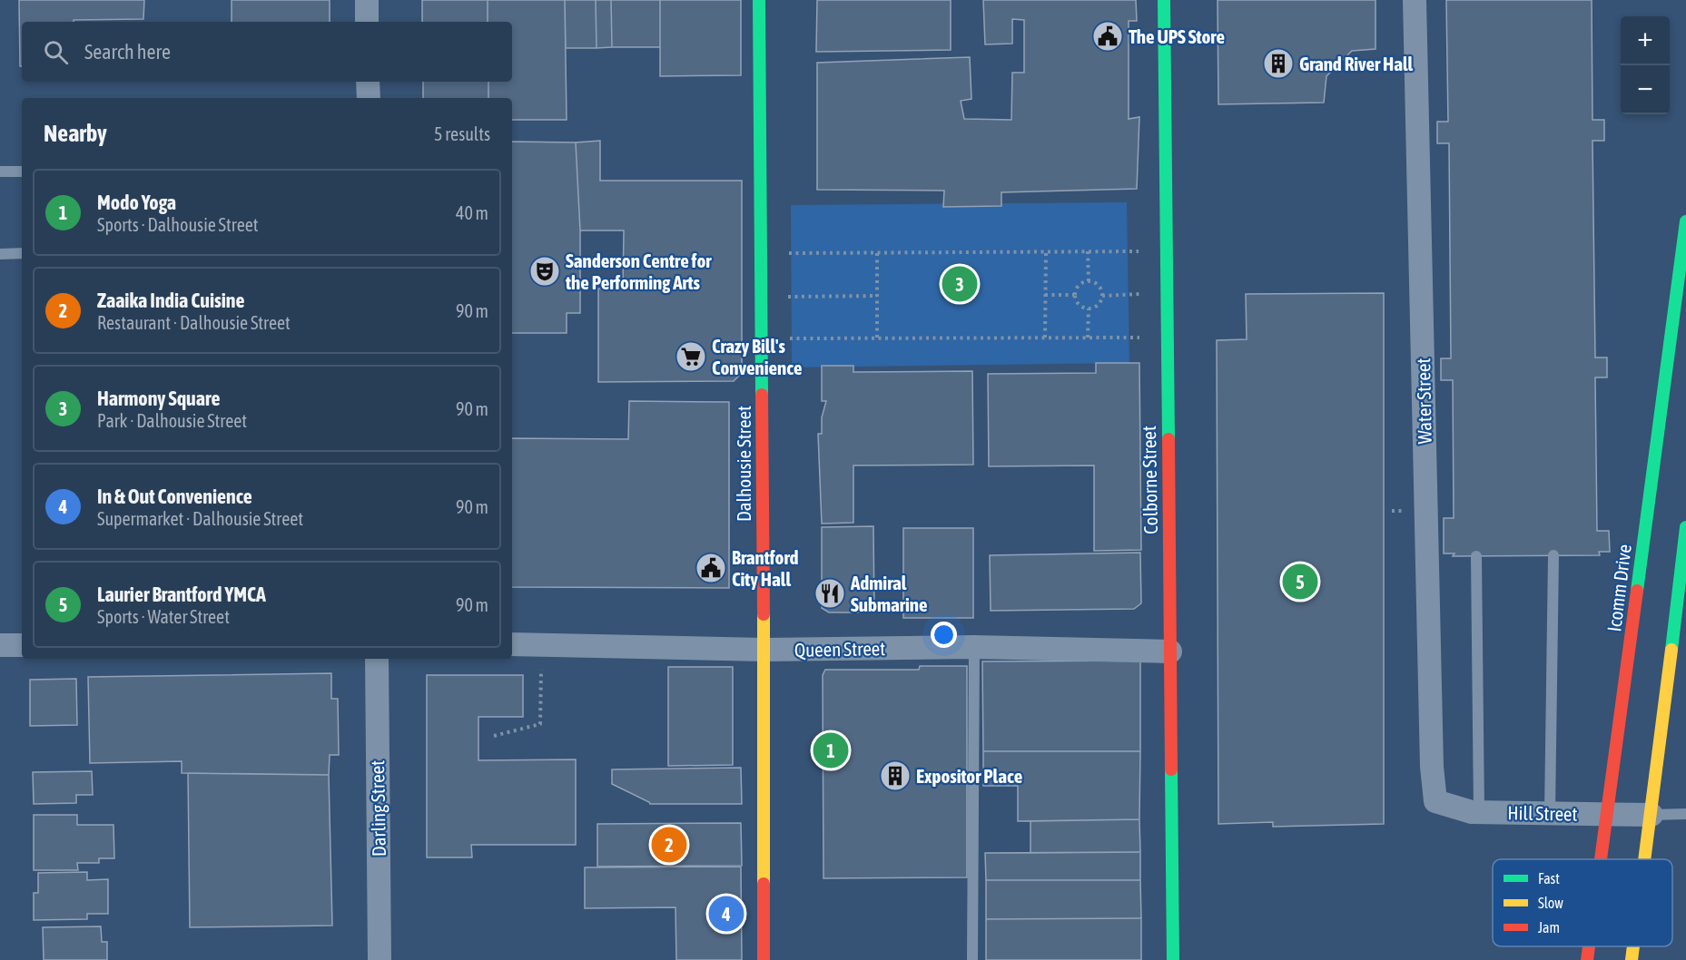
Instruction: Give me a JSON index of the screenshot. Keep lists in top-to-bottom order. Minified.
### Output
{"streets":{"main road":["Dalhousie Street","Colborne Street","Icomm Drive"],"street":["Water Street","Queen Street","Darling Street","Hill Street"]},"crossings":[["Water Street","Hill Street"],["Dalhousie Street","Queen Street"],["Colborne Street","Queen Street"],["Icomm Drive","Hill Street"]],"places":{"public building":["The UPS Store","Brantford City Hall"],"building":["Grand River Hall","Expositor Place"],"theatre":["Sanderson Centre for the Performing Arts"],"supermarket":["Crazy Bill's Convenience"],"restaurant":["Admiral Submarine"]},"legend":["Fast","Slow","Jam"],"page":{"map_buttons":["+","−"],"search":"Search here","heading":["Nearby","5 results"],"list":[{"mark":"1","name":"Modo Yoga","note":"Sports · Dalhousie Street","value":"40 m"},{"mark":"2","name":"Zaaika India Cuisine","note":"Restaurant · Dalhousie Street","value":"90 m"},{"mark":"3","name":"Harmony Square","note":"Park · Dalhousie Street","value":"90 m"},{"mark":"4","name":"In & Out Convenience","note":"Supermarket · Dalhousie Street","value":"90 m"},{"mark":"5","name":"Laurier Brantford YMCA","note":"Sports · Water Street","value":"90 m"}],"pins":["3","5","1","2","4"]}}
